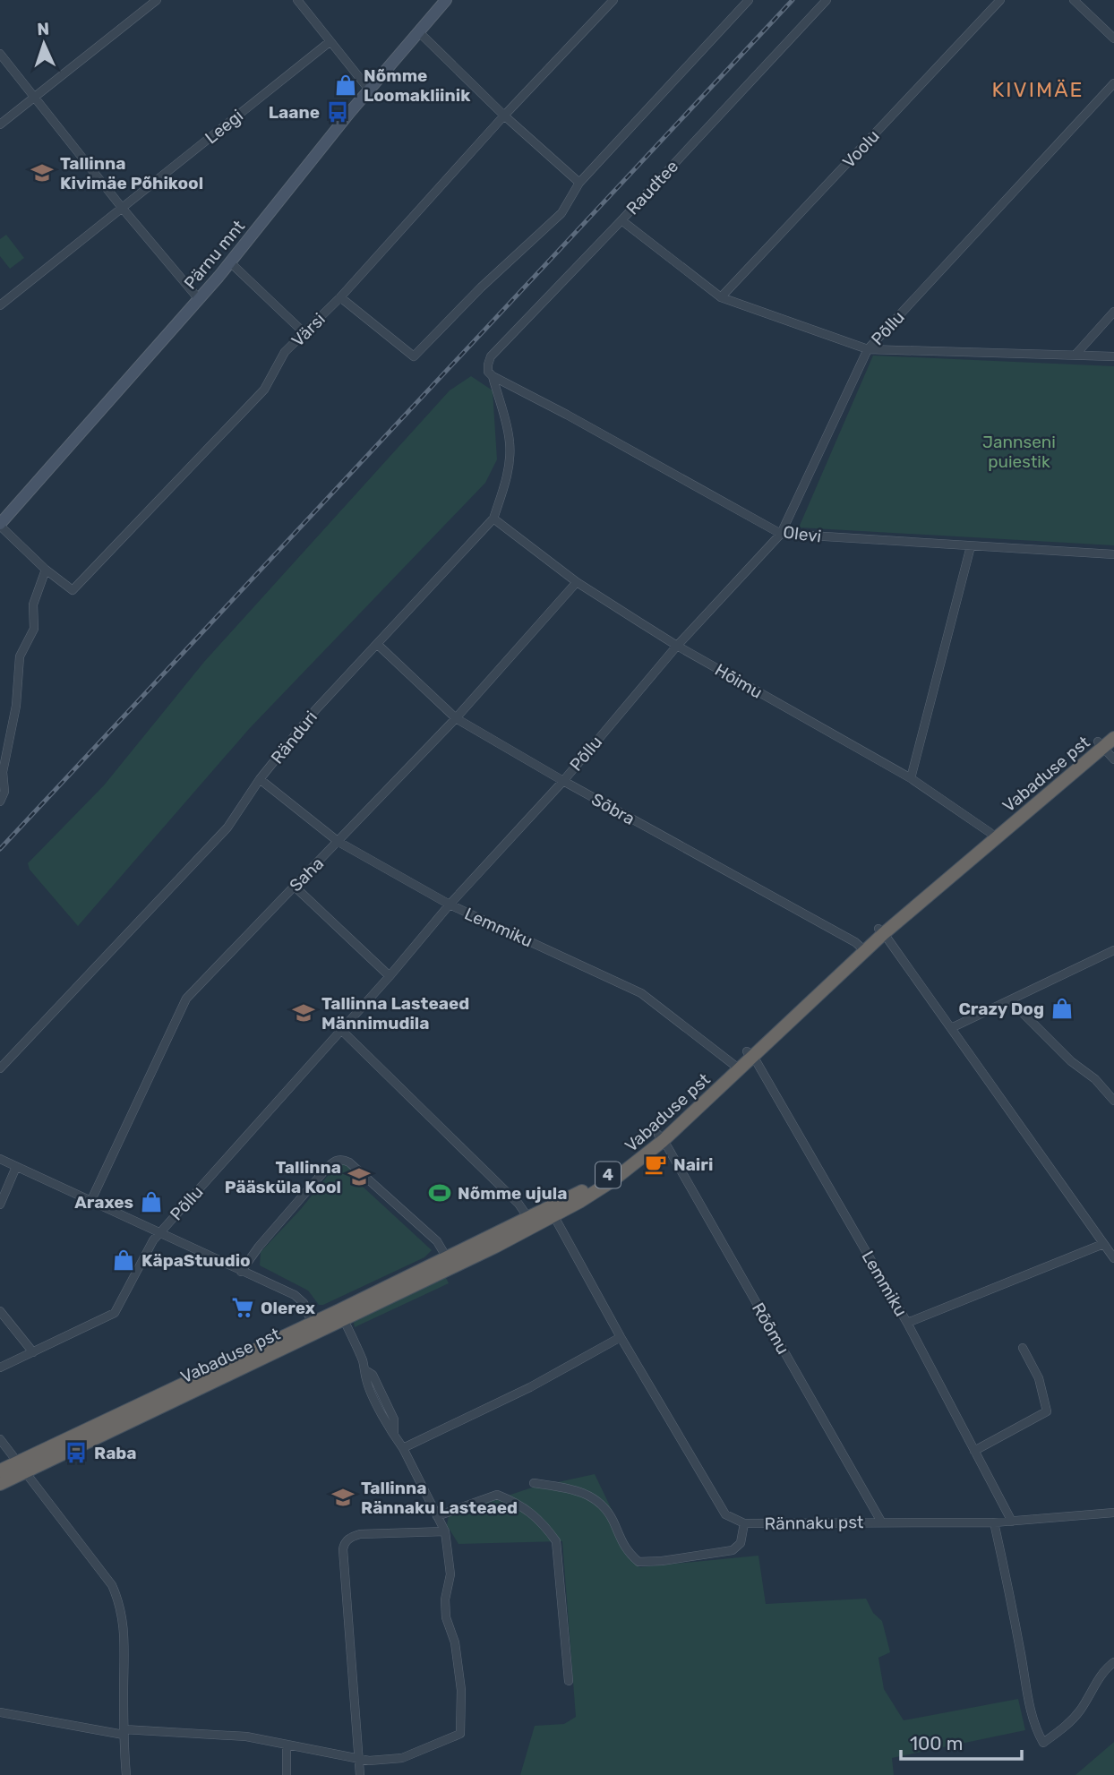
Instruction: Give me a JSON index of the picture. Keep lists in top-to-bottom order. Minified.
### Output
{"streets":{"highway":["Vabaduse pst","4"],"main road":["Pärnu mnt"],"street":["Leegi","Voolu","Raudtee","Põllu","Värsi","Olevi","Hõimu","Ränduri","Sõbra","Saha","Lemmiku","Rõõmu","Rännaku pst"]},"crossings":[["Raudtee","Olevi"],["Raudtee","Ränduri"],["Pärnu mnt","Värsi"],["Põllu","Olevi"],["Põllu","Hõimu"],["Põllu","Sõbra"],["Põllu","Lemmiku"],["Olevi","Ränduri"],["Hõimu","Ränduri"],["Hõimu","Vabaduse pst"],["Hõimu","Saha"],["Ränduri","Sõbra"],["Ränduri","Lemmiku"],["Vabaduse pst","Sõbra"],["Vabaduse pst","Lemmiku"],["Vabaduse pst","Rõõmu"],["Sõbra","Saha"],["Saha","Lemmiku"],["Lemmiku","Rännaku pst"],["Rõõmu","Rännaku pst"]],"districts":["KIVIMÄE"],"parks":["Jannseni puiestik"],"places":{"shop":["Nõmme Loomakliinik","Crazy Dog","Araxes","KäpaStuudio"],"bus stop":["Laane","Raba"],"school or university":["Tallinna Kivimäe Põhikool","Tallinna Lasteaed Männimudila","Tallinna Pääsküla Kool","Tallinna Rännaku Lasteaed"],"cafe":["Nairi"],"sports":["Nõmme ujula"],"supermarket":["Olerex"]},"scale_bar":"100 m","north":"top"}
